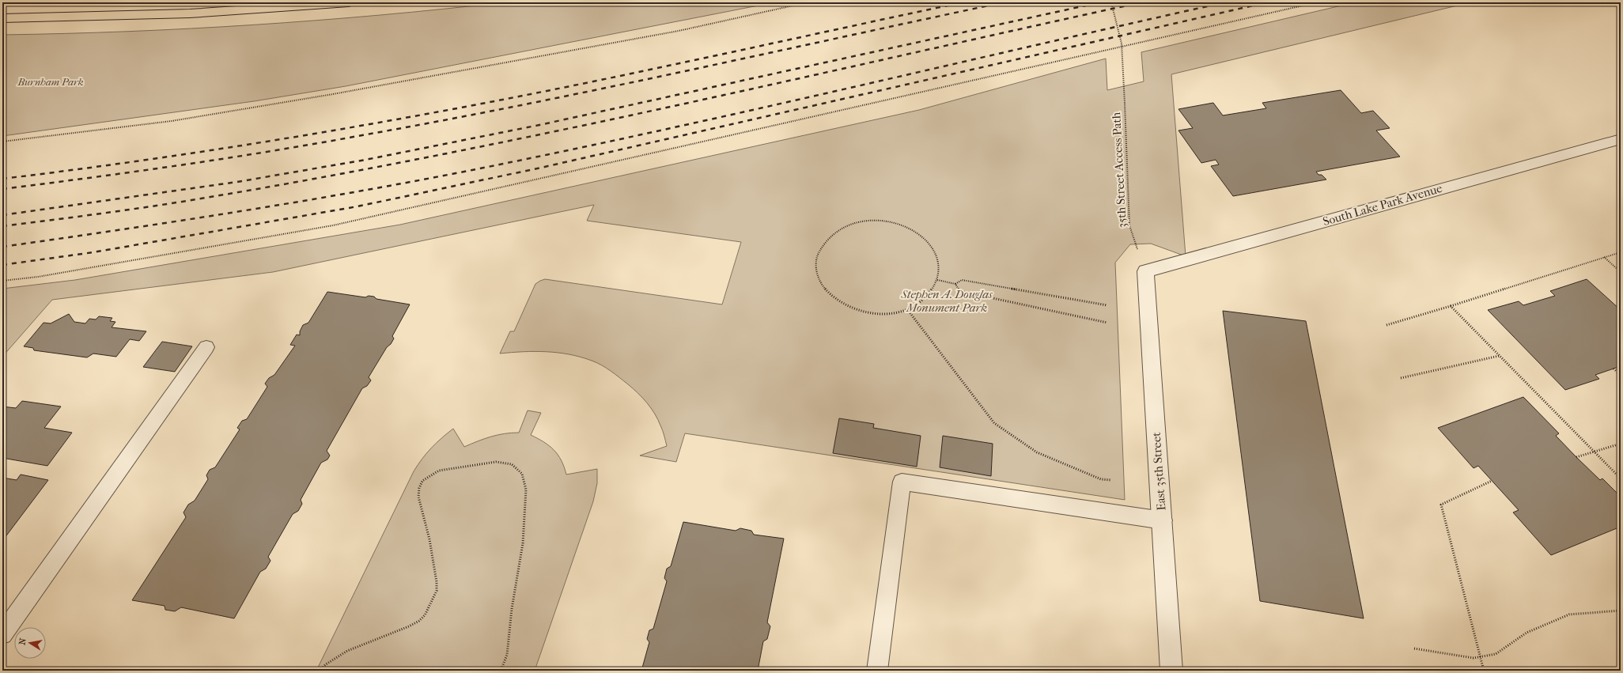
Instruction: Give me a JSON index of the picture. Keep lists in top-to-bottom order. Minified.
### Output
{"streets":{"street":["South Lake Park Avenue","East 35th Street"],"path":["35th Street Access Path"]},"crossings":[["35th Street Access Path","South Lake Park Avenue"],["35th Street Access Path","East 35th Street"],["South Lake Park Avenue","East 35th Street"]],"parks":["Burnham Park","Stephen A. Douglas Monument Park"],"north":"left"}
